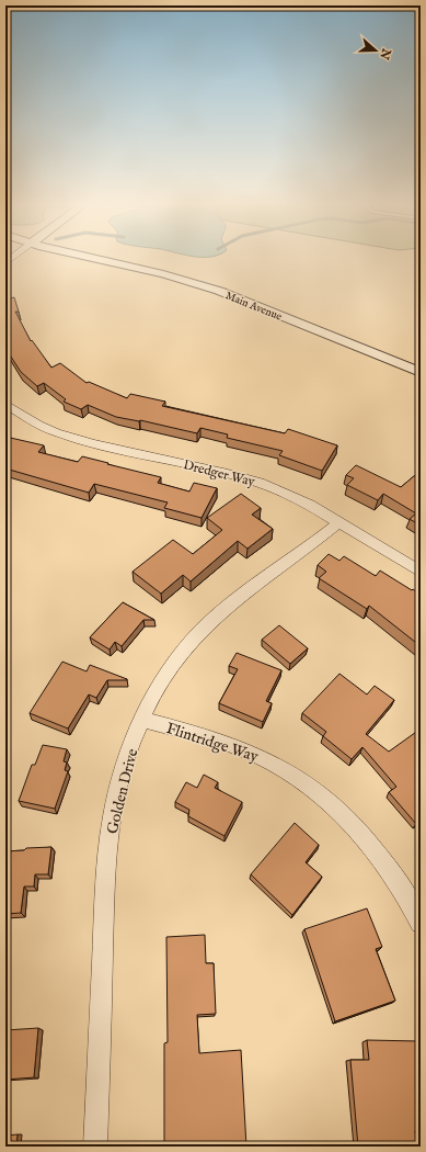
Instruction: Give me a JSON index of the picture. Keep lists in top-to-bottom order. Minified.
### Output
{"streets":{"street":["Main Avenue","Dredger Way","Flintridge Way","Golden Drive"]},"crossings":[["Dredger Way","Golden Drive"],["Flintridge Way","Golden Drive"]],"north":"right"}
